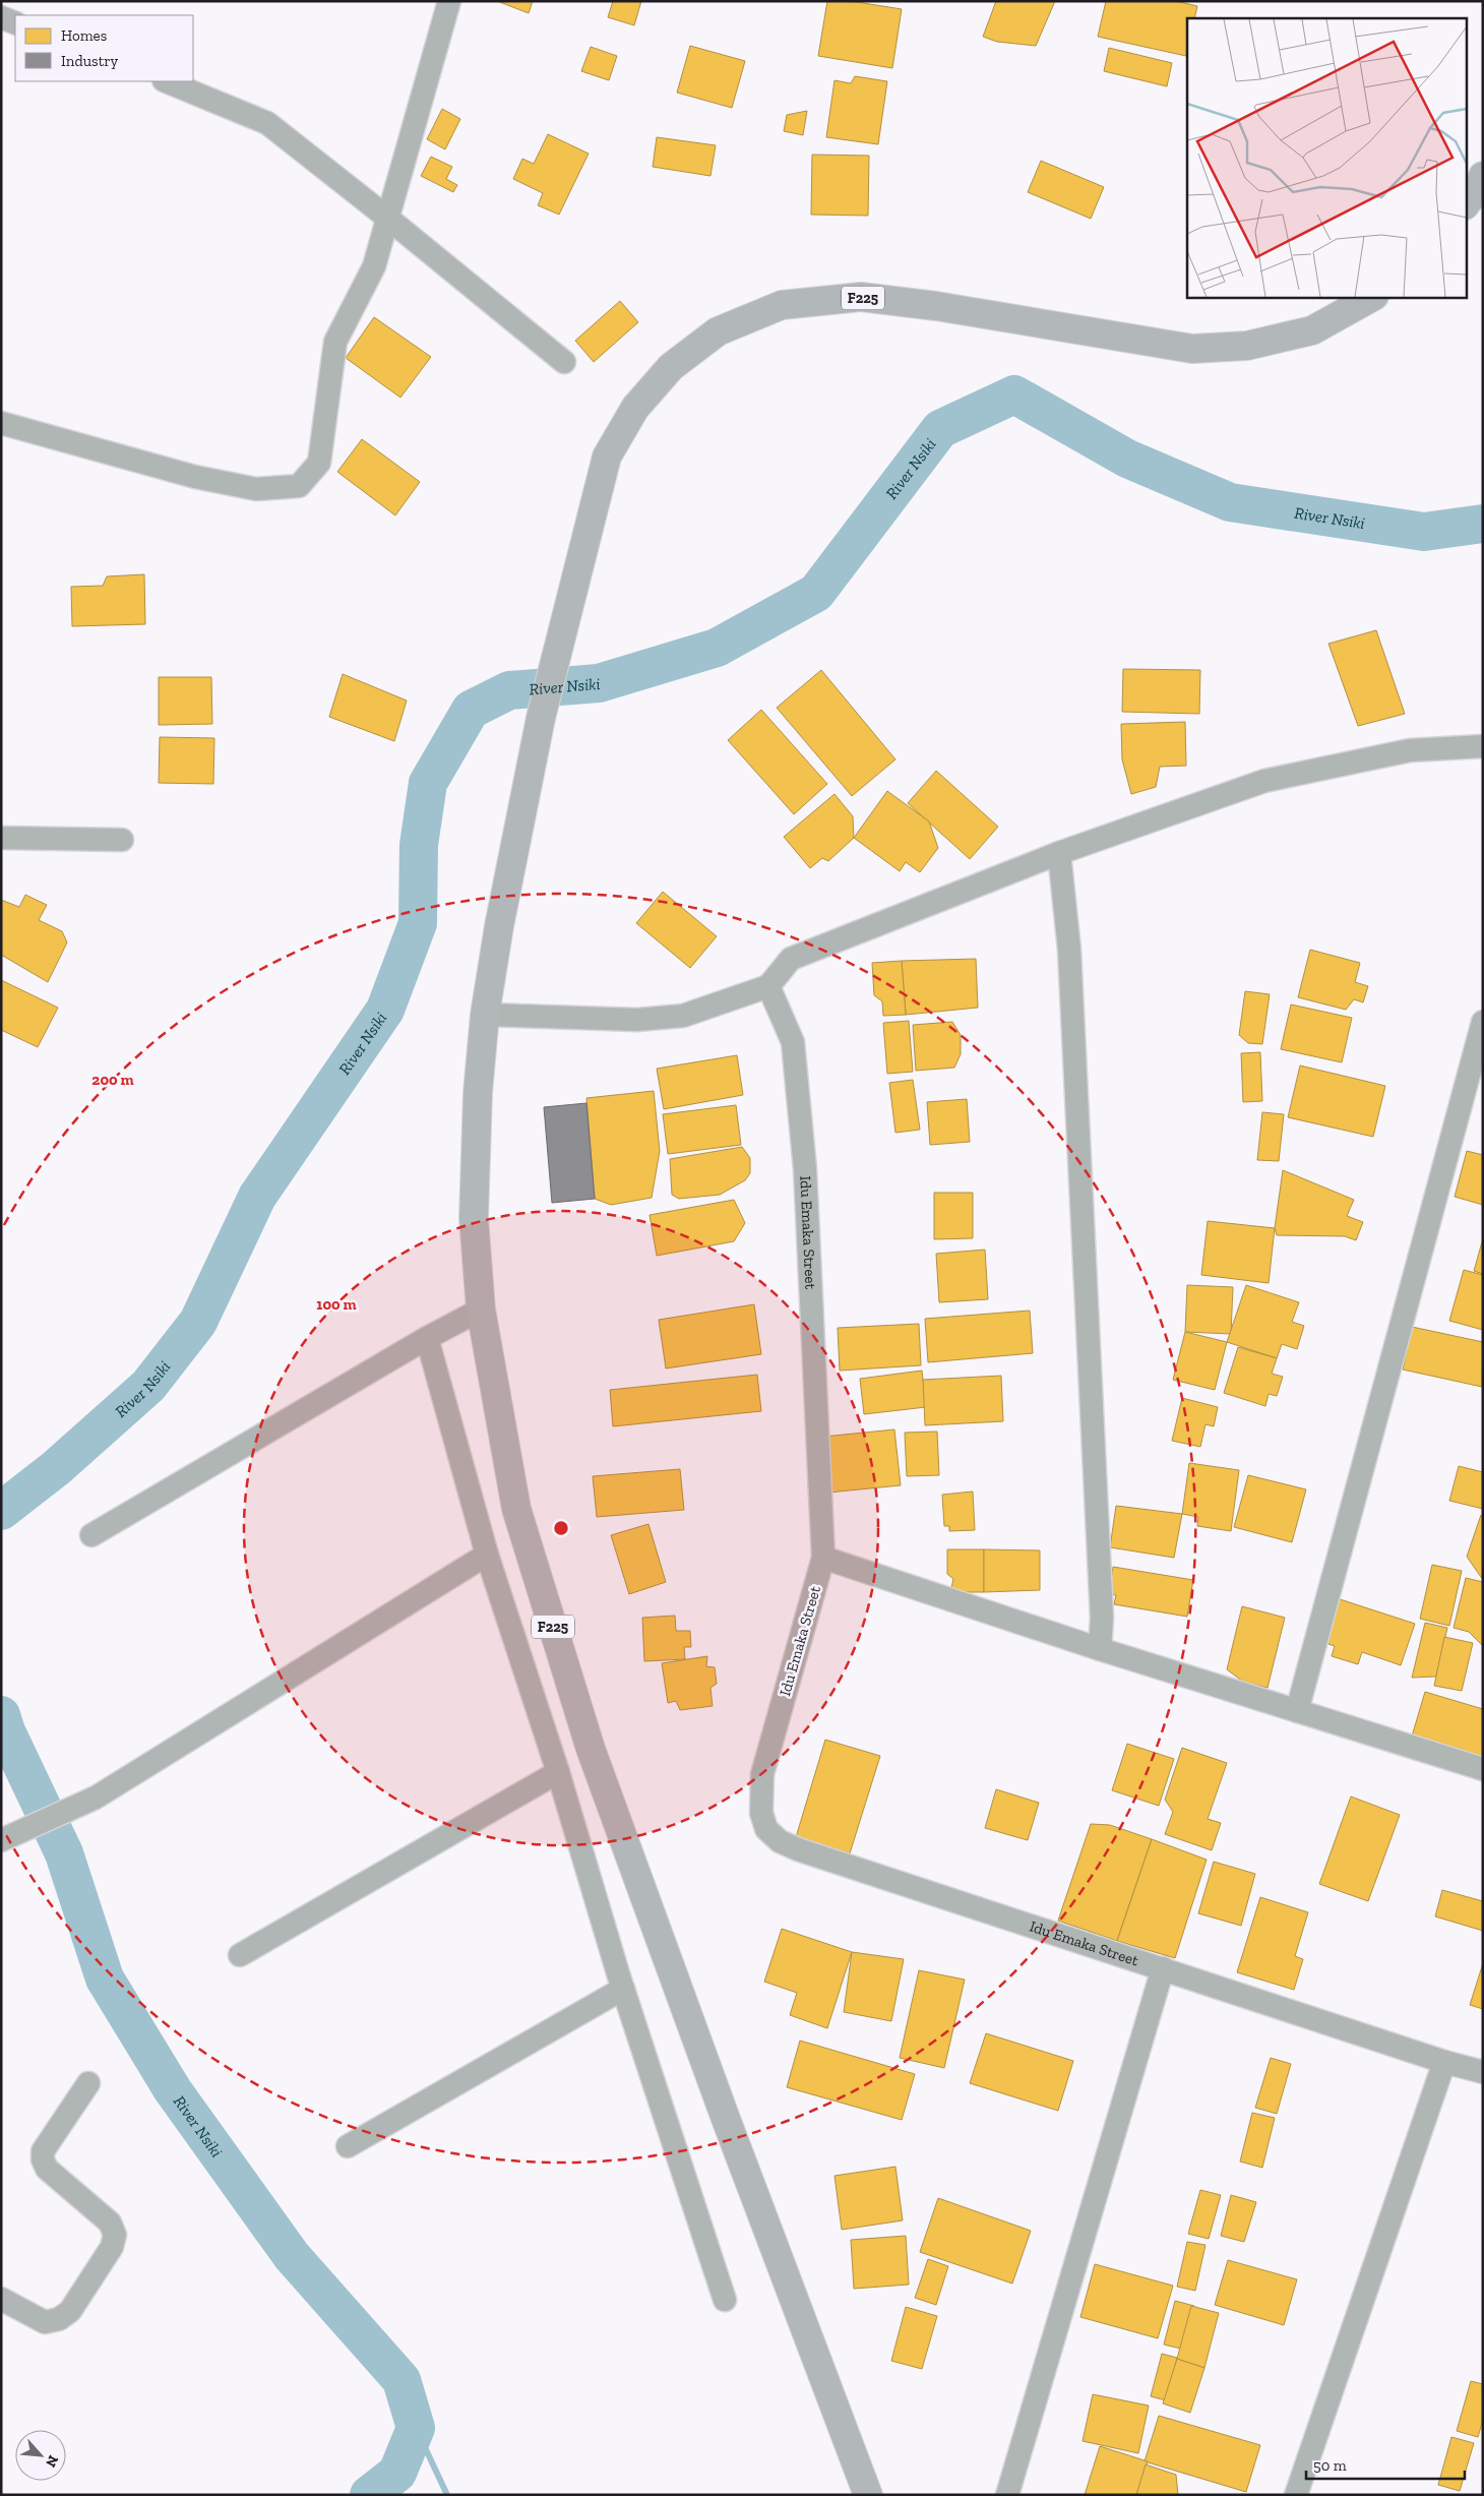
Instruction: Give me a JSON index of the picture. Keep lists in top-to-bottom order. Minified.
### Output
{"streets":{"main road":["F225"],"street":["Idu Emaka Street"]},"water":["River Nsiki"],"legend":["Homes","Industry"],"scale_bar":"50 m","north":"bottom right","rings":["200 m","100 m"]}
